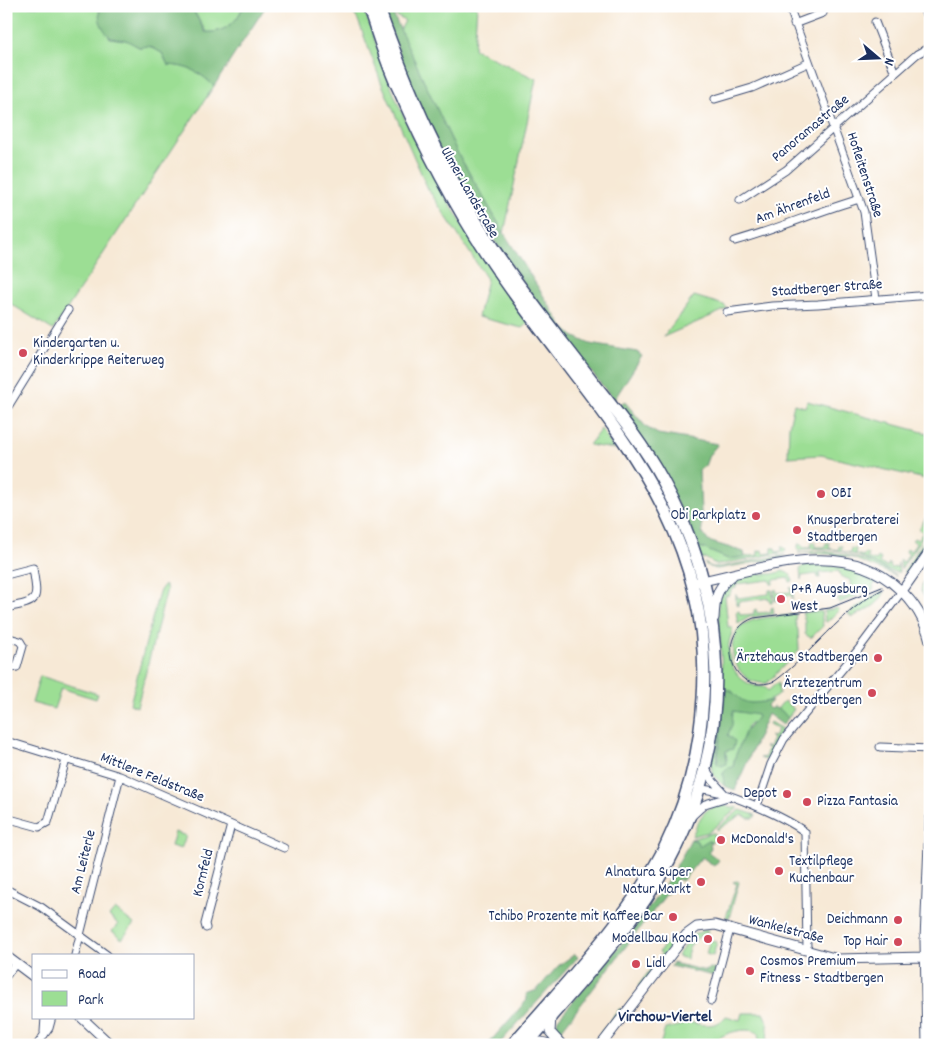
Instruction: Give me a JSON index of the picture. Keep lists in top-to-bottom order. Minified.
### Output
{"streets":{"main road":["Ulmer Landstraße"],"street":["Panoramastraße","Hofleitenstraße","Am Ährenfeld","Stadtberger Straße","Mittlere Feldstraße","Am Leiterle","Kornfeld","Wankelstraße"]},"crossings":[["Panoramastraße","Hofleitenstraße"],["Hofleitenstraße","Am Ährenfeld"],["Hofleitenstraße","Stadtberger Straße"],["Mittlere Feldstraße","Am Leiterle"],["Mittlere Feldstraße","Kornfeld"]],"districts":["Virchow-Viertel"],"places":["Kindergarten u. Kinderkrippe Reiterweg","OBI","Obi Parkplatz","Knusperbraterei Stadtbergen","P+R Augsburg West","Ärztehaus Stadtbergen","Ärztezentrum Stadtbergen","Depot","Pizza Fantasia","McDonald's","Textilpflege Kuchenbaur","Alnatura Super Natur Markt","Tchibo Prozente mit Kaffee Bar","Deichmann","Modellbau Koch","Top Hair","Lidl","Cosmos Premium Fitness - Stadtbergen"],"legend":["Road","Park"],"north":"right"}
